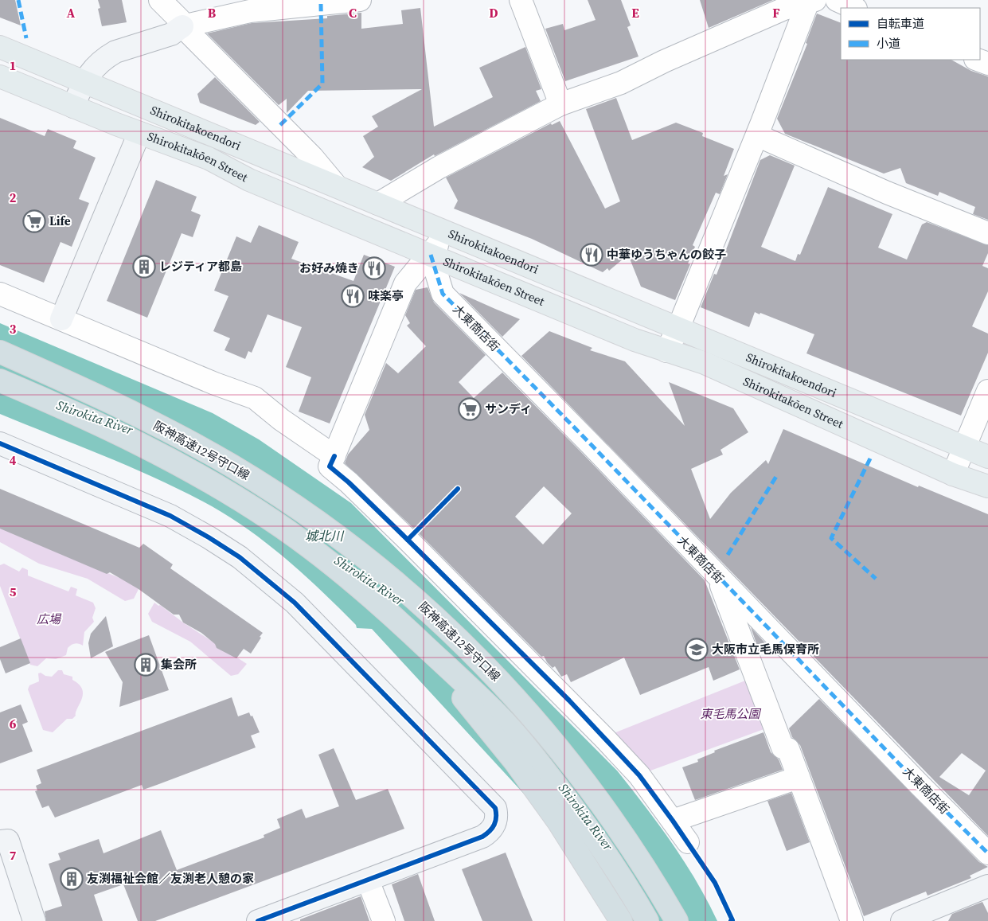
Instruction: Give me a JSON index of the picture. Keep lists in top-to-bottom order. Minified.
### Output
{"streets":{"highway":["阪神高速12号守口線"],"main road":["Shirokitakoendori","Shirokitakōen Street"],"street":["大東商店街"]},"crossings":[["Shirokitakōen Street","大東商店街"]],"water":["Shirokita River","城北川"],"parks":["広場","東毛馬公園"],"places":{"supermarket":["Life","サンディ"],"restaurant":["中華ゆうちゃんの餃子","お好み焼き","味楽亭"],"building":["レジティア都島","集会所","友渕福祉会館／友渕老人憩の家"],"school or university":["大阪市立毛馬保育所"]},"legend":["自転車道","小道"],"grid":{"columns":["A","B","C","D","E","F"],"rows":["1","2","3","4","5","6","7"]}}
